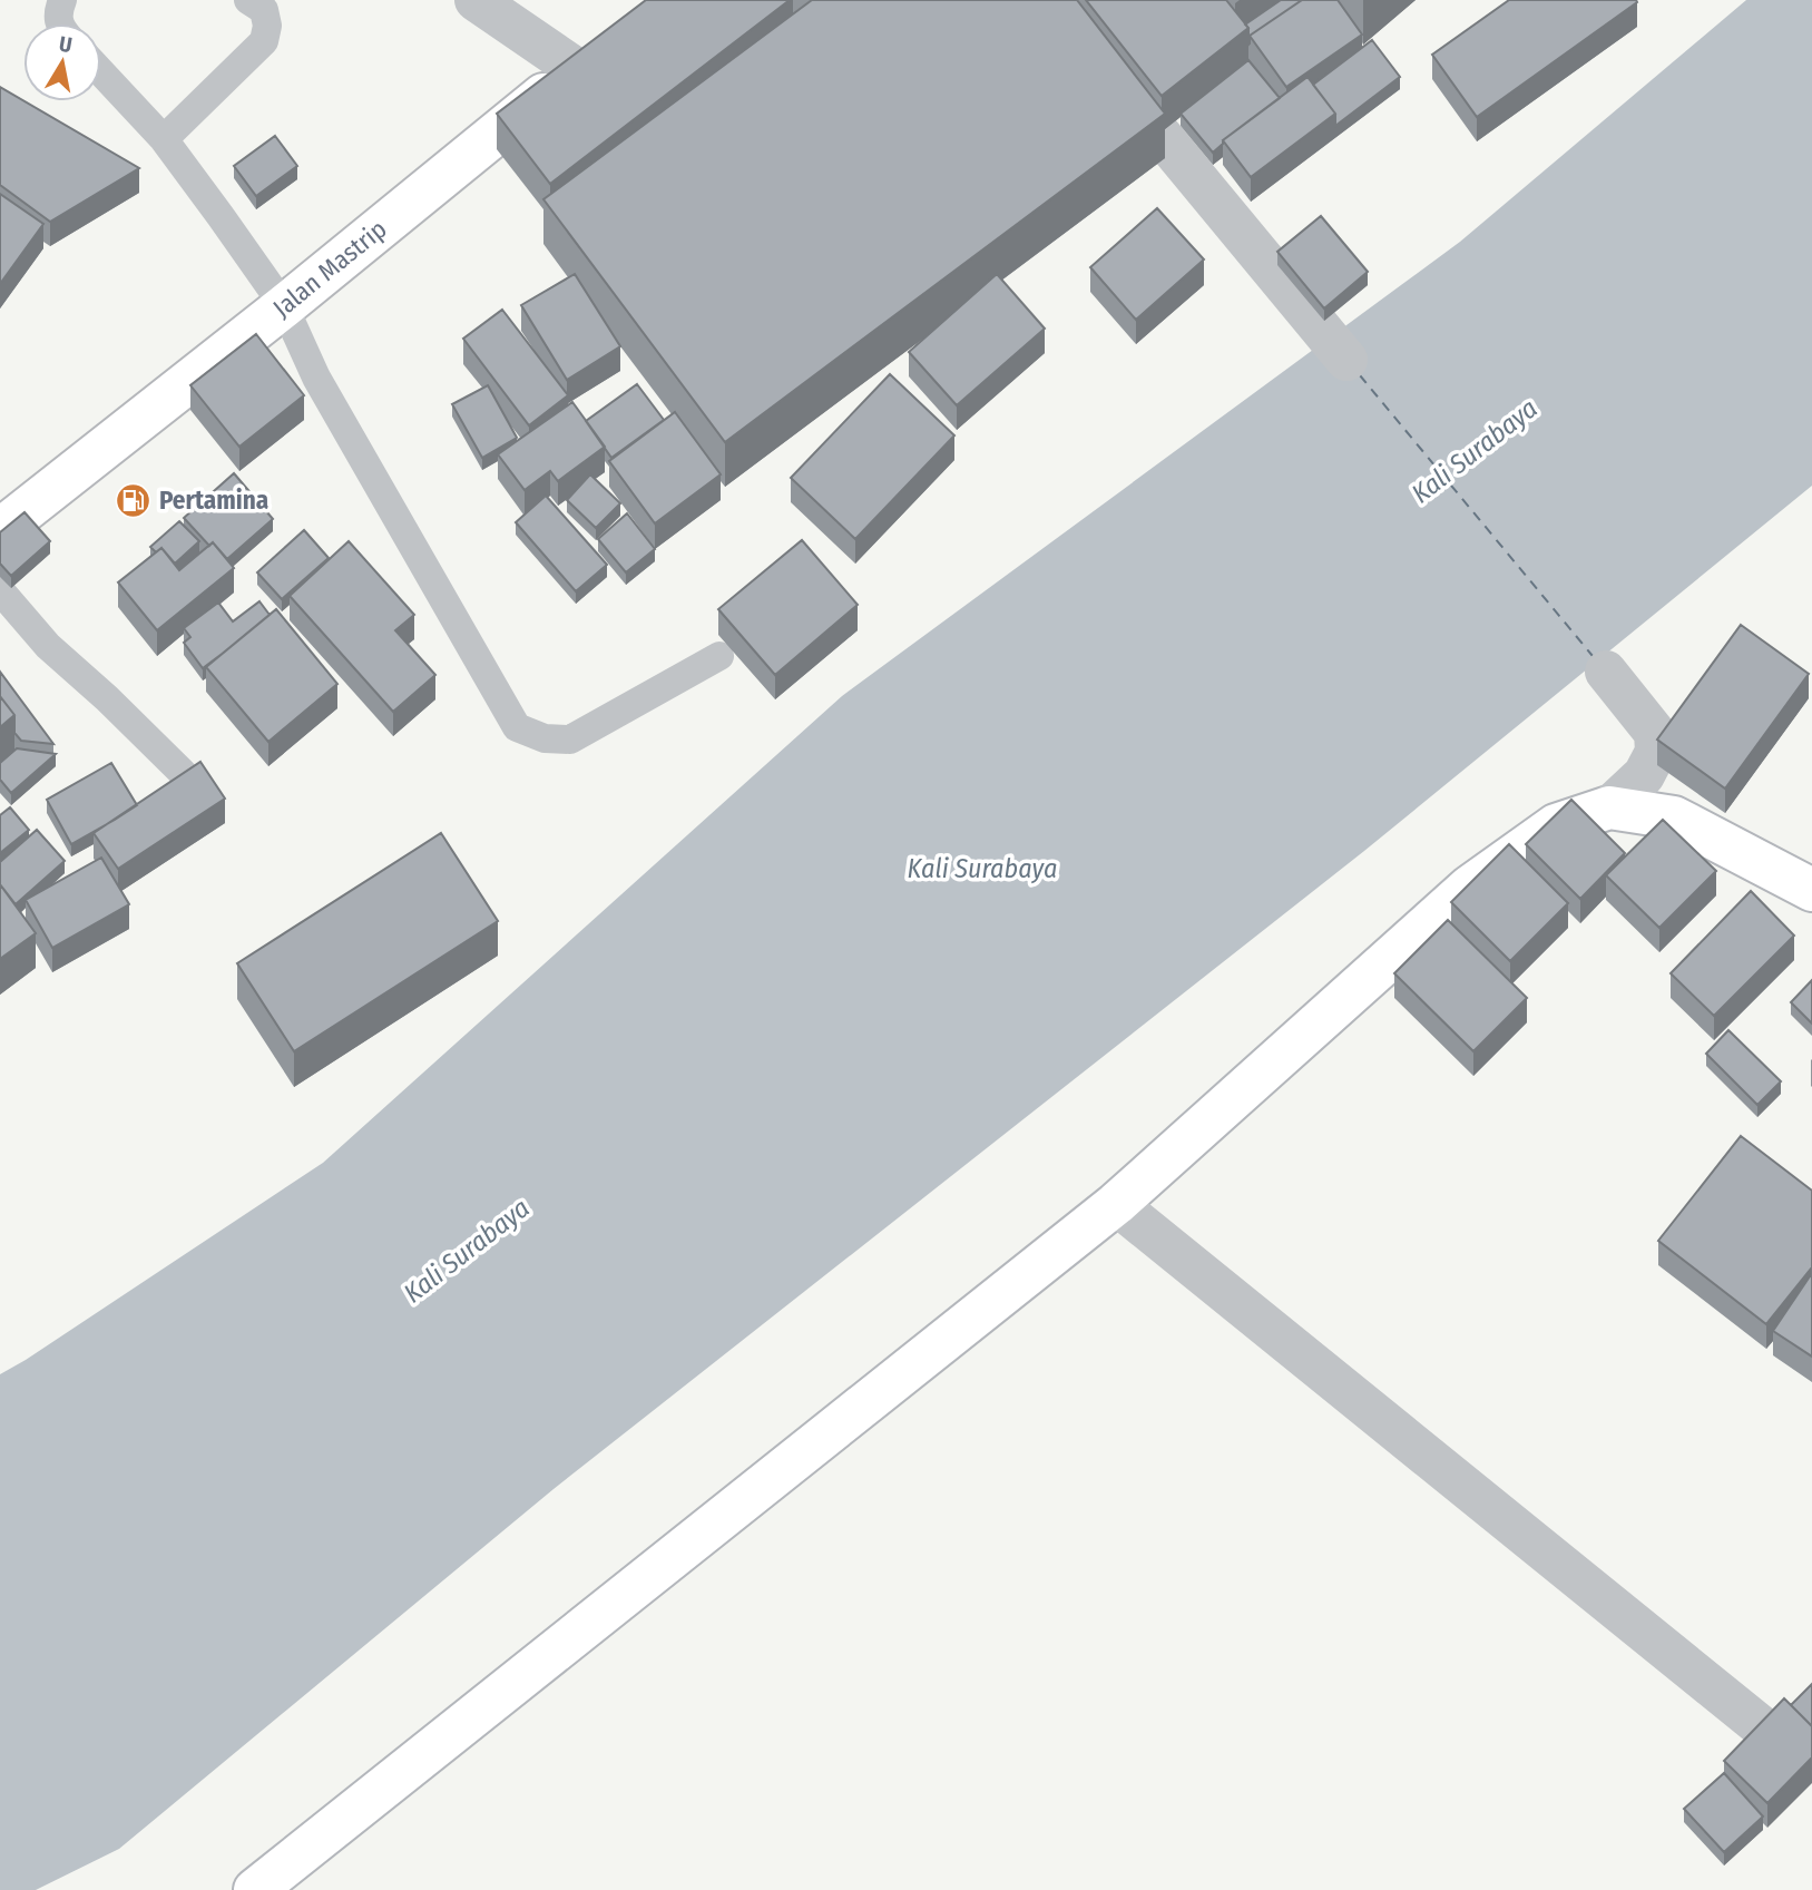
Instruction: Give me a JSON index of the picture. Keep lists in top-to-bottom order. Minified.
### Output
{"streets":{"street":["Jalan Mastrip"]},"water":["Kali Surabaya"],"places":{"fuel station":["Pertamina"]},"north":"top"}
